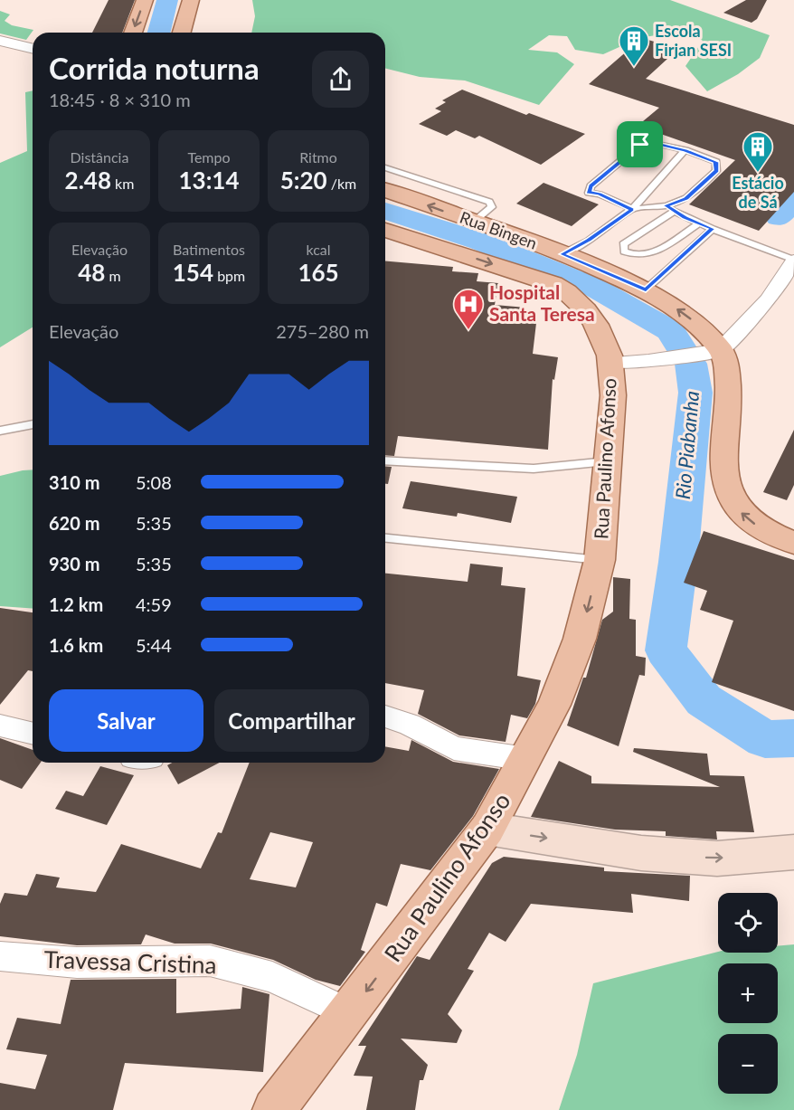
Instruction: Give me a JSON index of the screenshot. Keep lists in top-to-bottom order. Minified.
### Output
{"streets":{"main road":["Rua Bingen","Rua Paulino Afonso"],"street":["Travessa Cristina"]},"crossings":[["Rua Bingen","Rua Paulino Afonso"],["Rua Paulino Afonso","Travessa Cristina"]],"one_way":["Rua Paulino Afonso"],"water":["Rio Piabanha"],"places":{"building":["Escola Firjan SESI","Estácio de Sá"],"hospital":["Hospital Santa Teresa"]},"page":{"heading":["Corrida noturna","18:45 · 8 × 310 m"],"stats":[["Distância","2.48 km"],["Tempo","13:14"],["Ritmo","5:20 /km"],["Elevação","48 m"],["Batimentos","154 bpm"],["kcal","165"]],"chart":["Elevação","275–280 m"],"list":[{"name":"310 m","note":"5:08"},{"name":"620 m","note":"5:35"},{"name":"930 m","note":"5:35"},{"name":"1.2 km","note":"4:59"},{"name":"1.6 km","note":"5:44"}],"buttons":["Salvar","Compartilhar"],"map_buttons":["+","−"]}}
